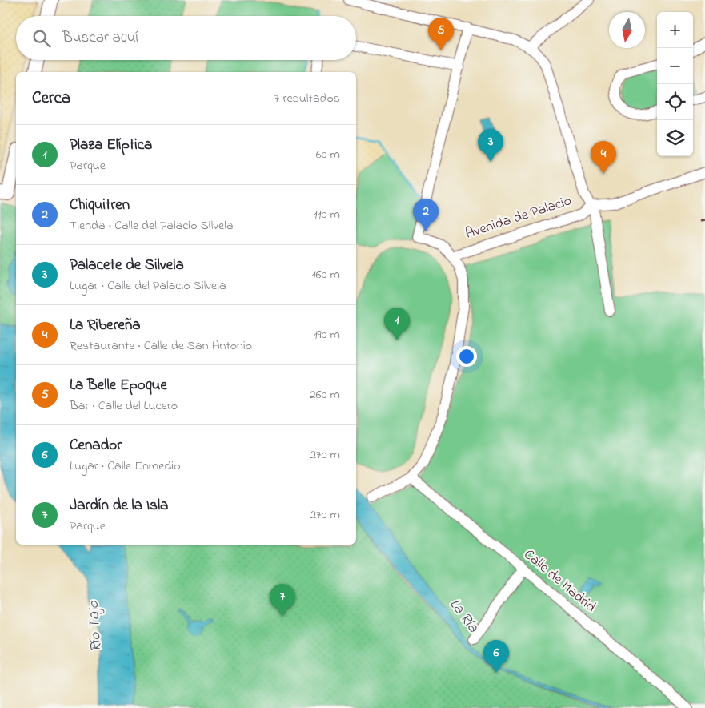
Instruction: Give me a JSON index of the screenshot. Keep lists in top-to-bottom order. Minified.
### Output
{"streets":{"street":["Avenida de Palacio","Calle de Madrid"]},"water":["La Ría","Río Tajo"],"north":"bottom","page":{"map_buttons":["+","−"],"search":"Buscar aquí","pins":["5","3","4","2","1","7","6"],"heading":["Cerca","7 resultados"],"list":[{"mark":"1","name":"Plaza Elíptica","note":"Parque","value":"60 m"},{"mark":"2","name":"Chiquitren","note":"Tienda · Calle del Palacio Silvela","value":"110 m"},{"mark":"3","name":"Palacete de Silvela","note":"Lugar · Calle del Palacio Silvela","value":"160 m"},{"mark":"4","name":"La Ribereña","note":"Restaurante · Calle de San Antonio","value":"190 m"},{"mark":"5","name":"La Belle Epoque","note":"Bar · Calle del Lucero","value":"260 m"},{"mark":"6","name":"Cenador","note":"Lugar · Calle Enmedio","value":"270 m"},{"mark":"7","name":"Jardín de la Isla","note":"Parque","value":"270 m"}]}}
